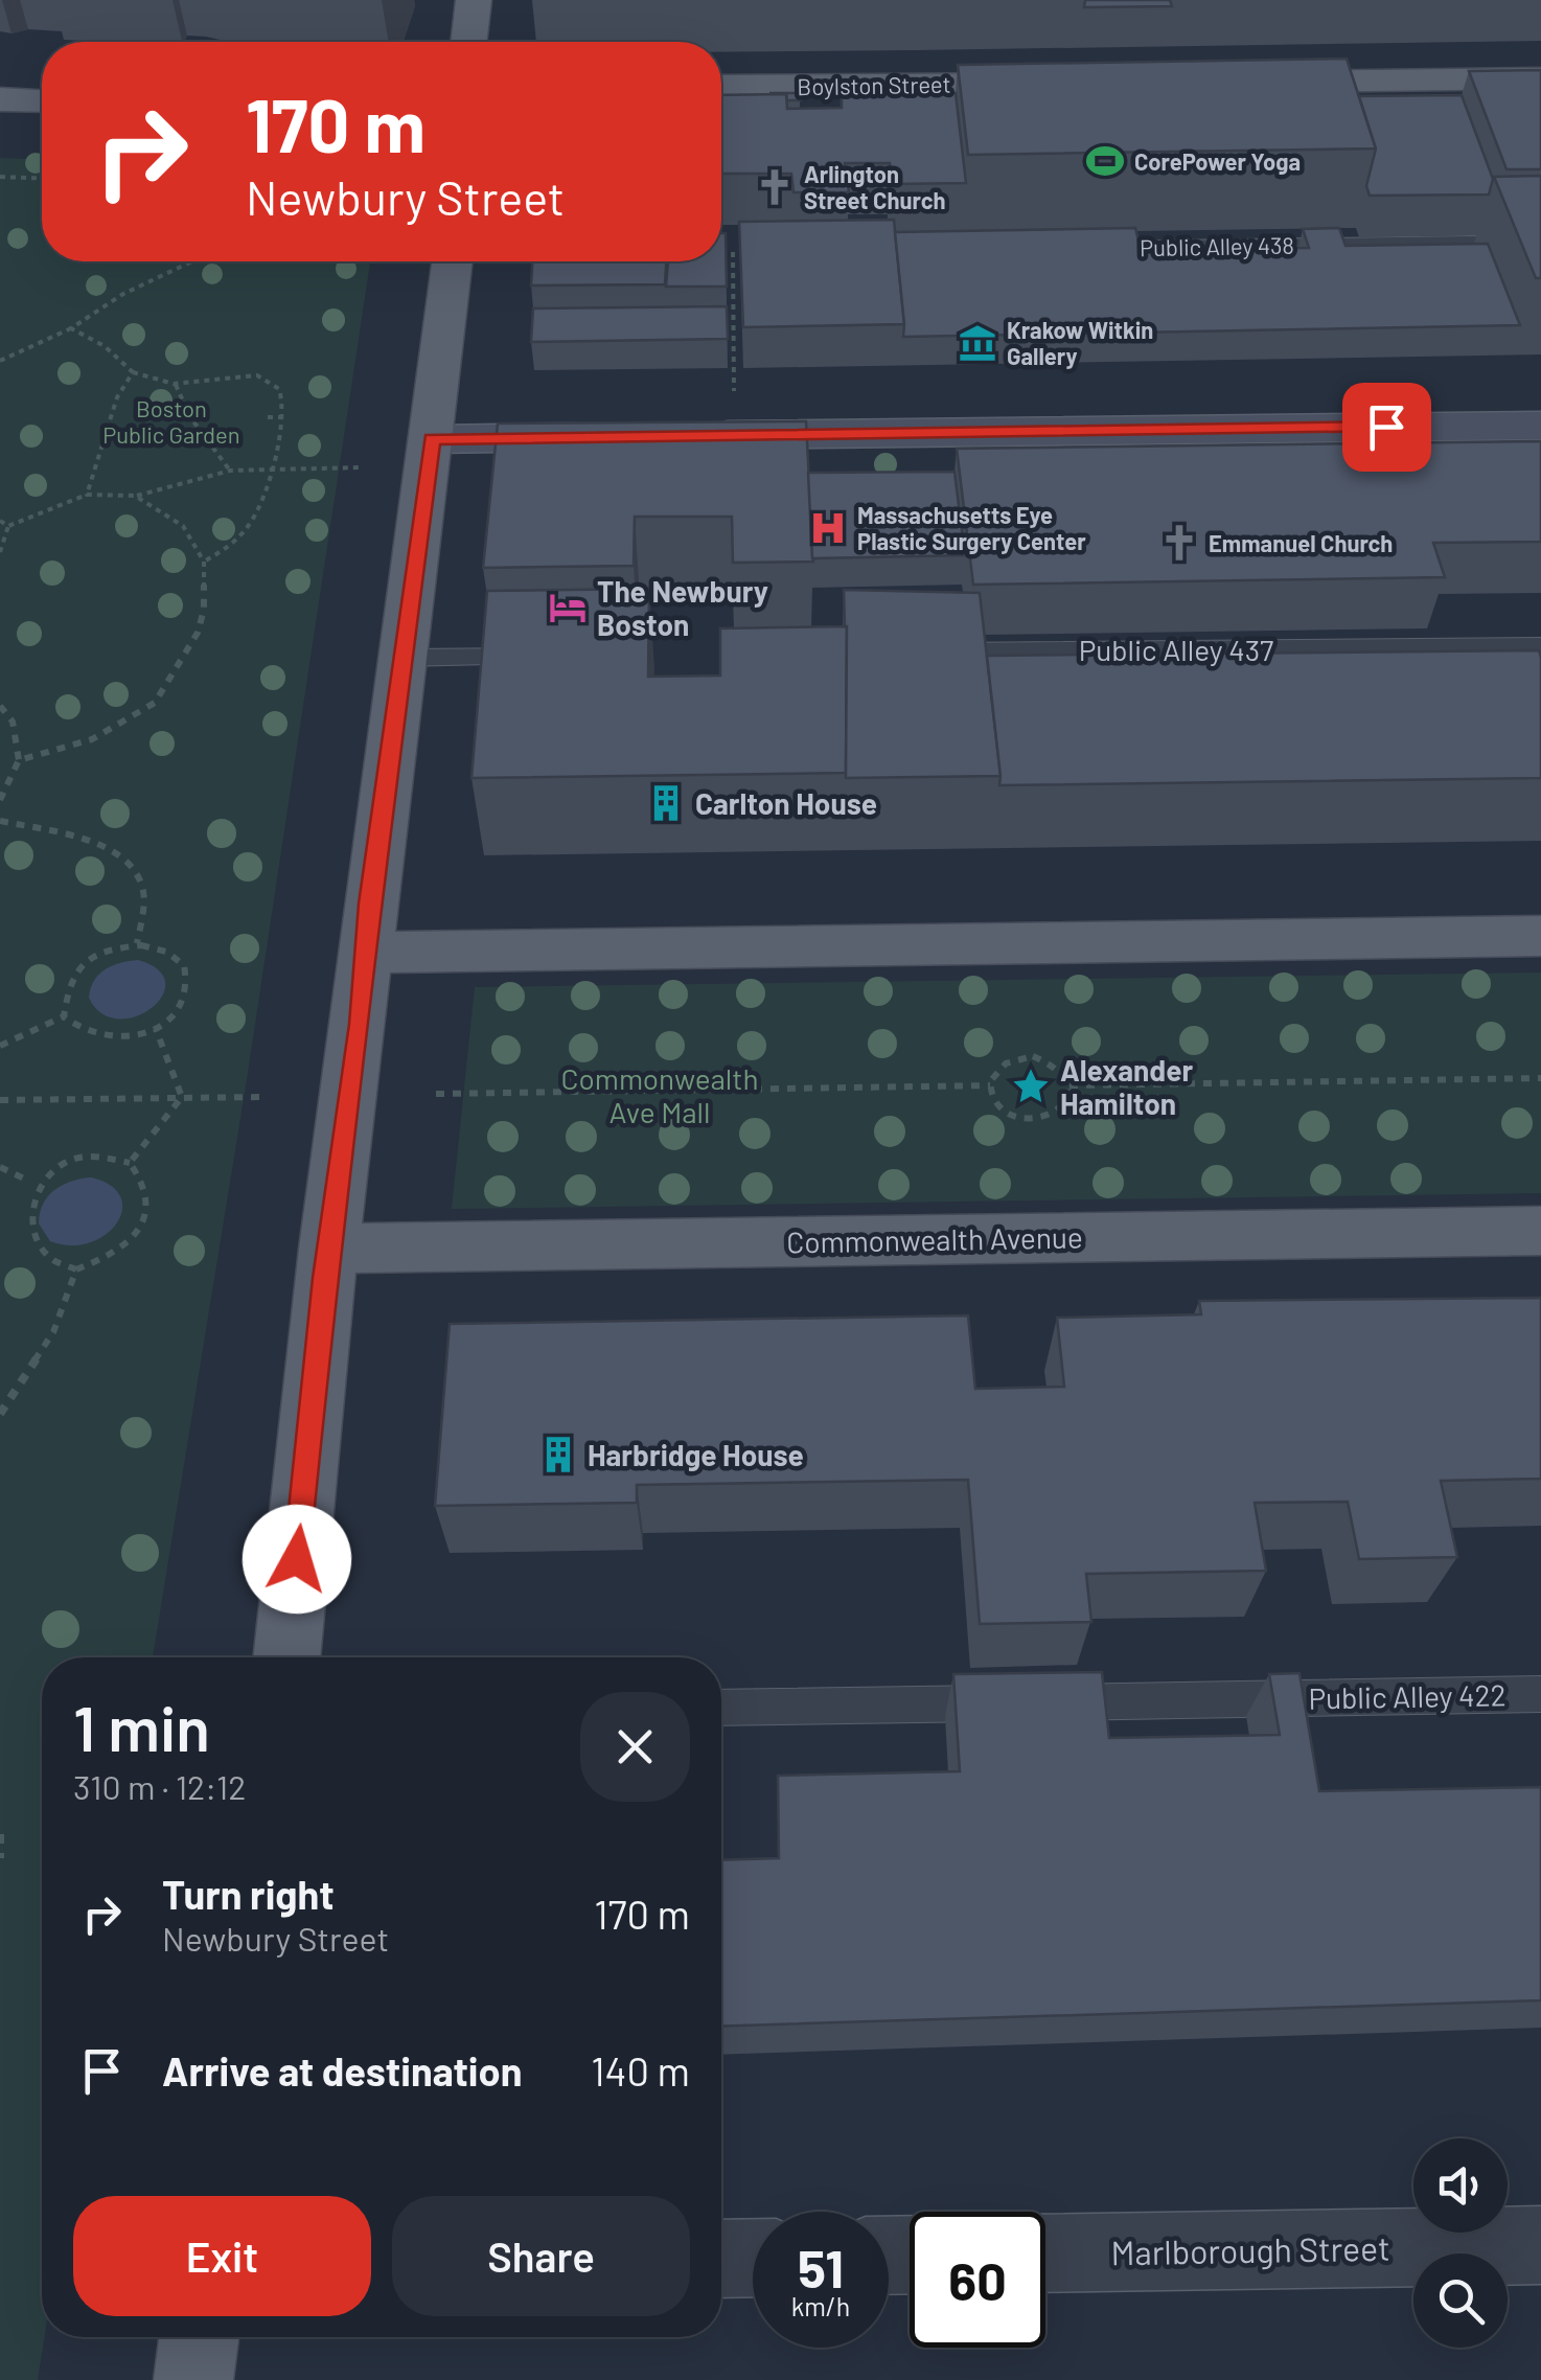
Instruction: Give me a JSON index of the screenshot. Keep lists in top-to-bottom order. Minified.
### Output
{"streets":{"main road":["Boylston Street","Commonwealth Avenue"],"street":["Marlborough Street"],"lane":["Public Alley 438","Public Alley 437","Public Alley 422"]},"parks":["Boston Public Garden","Commonwealth Ave Mall"],"places":{"sports":["CorePower Yoga"],"church":["Arlington Street Church","Emmanuel Church"],"museum":["Krakow Witkin Gallery"],"hospital":["Massachusetts Eye Plastic Surgery Center"],"hotel":["The Newbury Boston"],"building":["Carlton House","Harbridge House"],"place":["Alexander Hamilton"]},"page":{"turn":["170 m","Newbury Street"],"heading":["1 min","310 m · 12:12"],"list":[{"name":"Turn right","note":"Newbury Street","value":"170 m"},{"name":"Arrive at destination","value":"140 m"}],"buttons":["Exit","Share"],"speed":"51 km/h","limit":"60"}}
